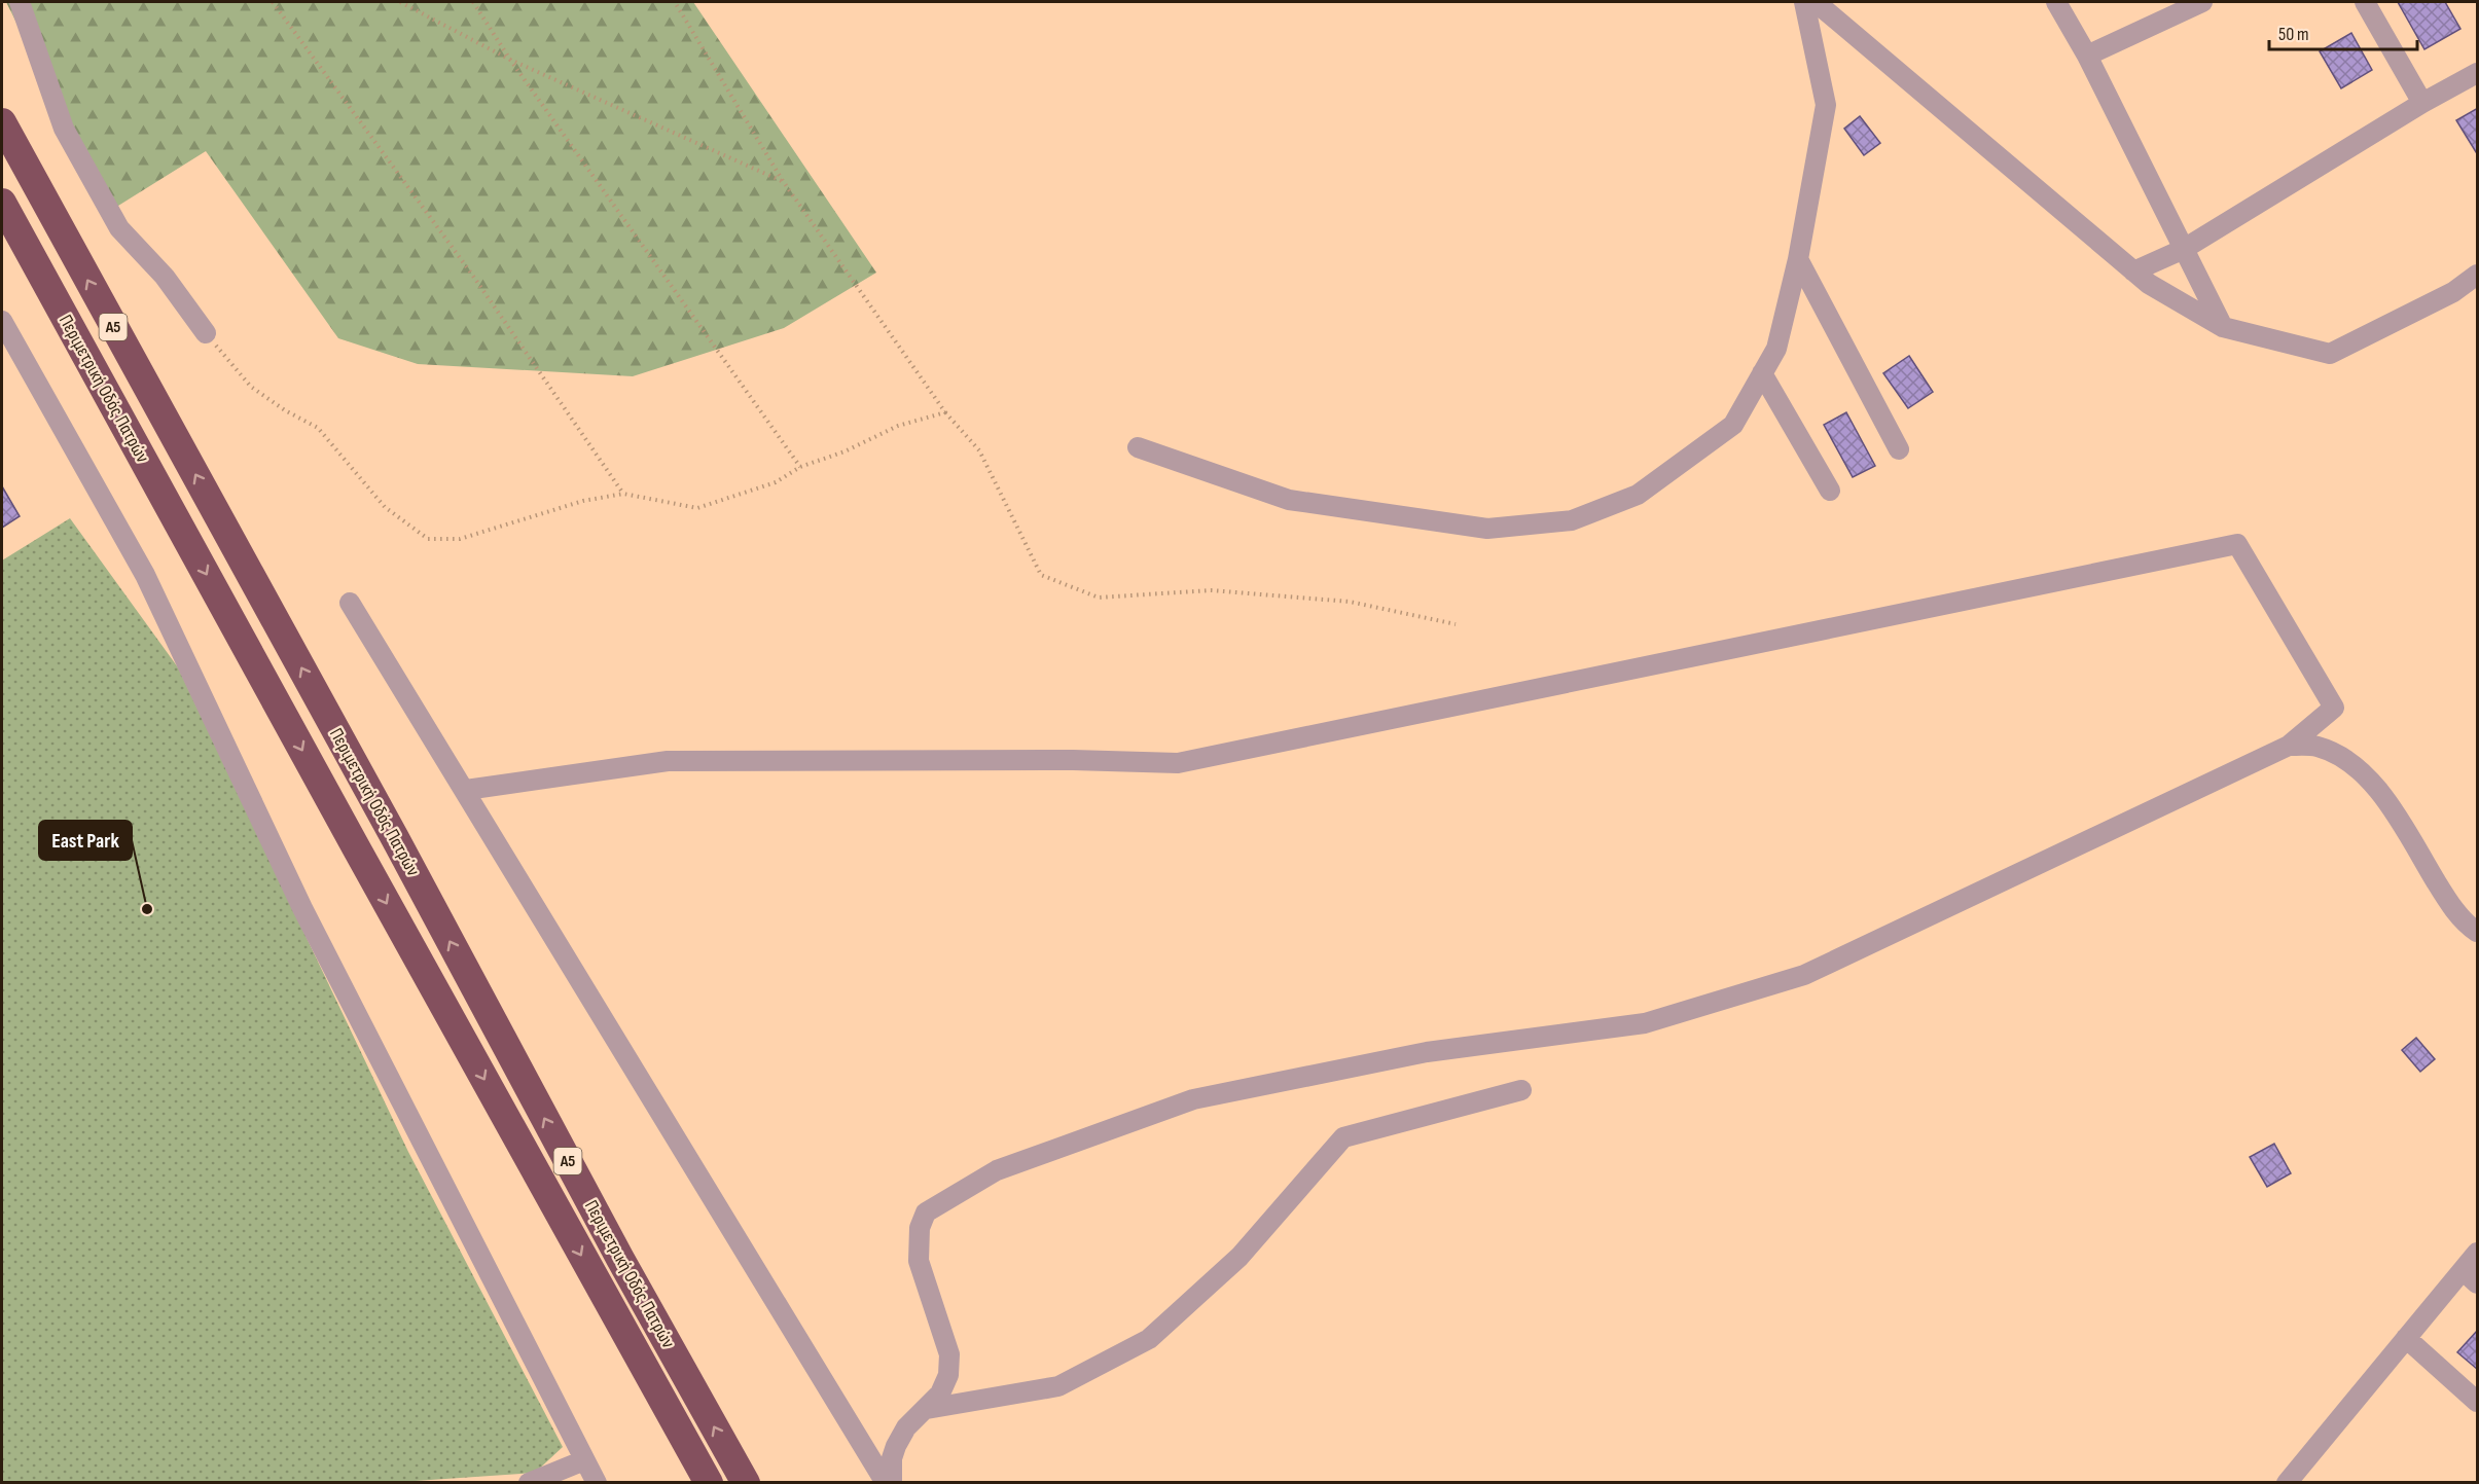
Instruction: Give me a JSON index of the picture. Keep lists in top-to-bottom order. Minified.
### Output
{"streets":{"highway":["Α5","Περιμετρική Οδός Πατρών"]},"places":["East Park"],"scale_bar":"50 m"}
